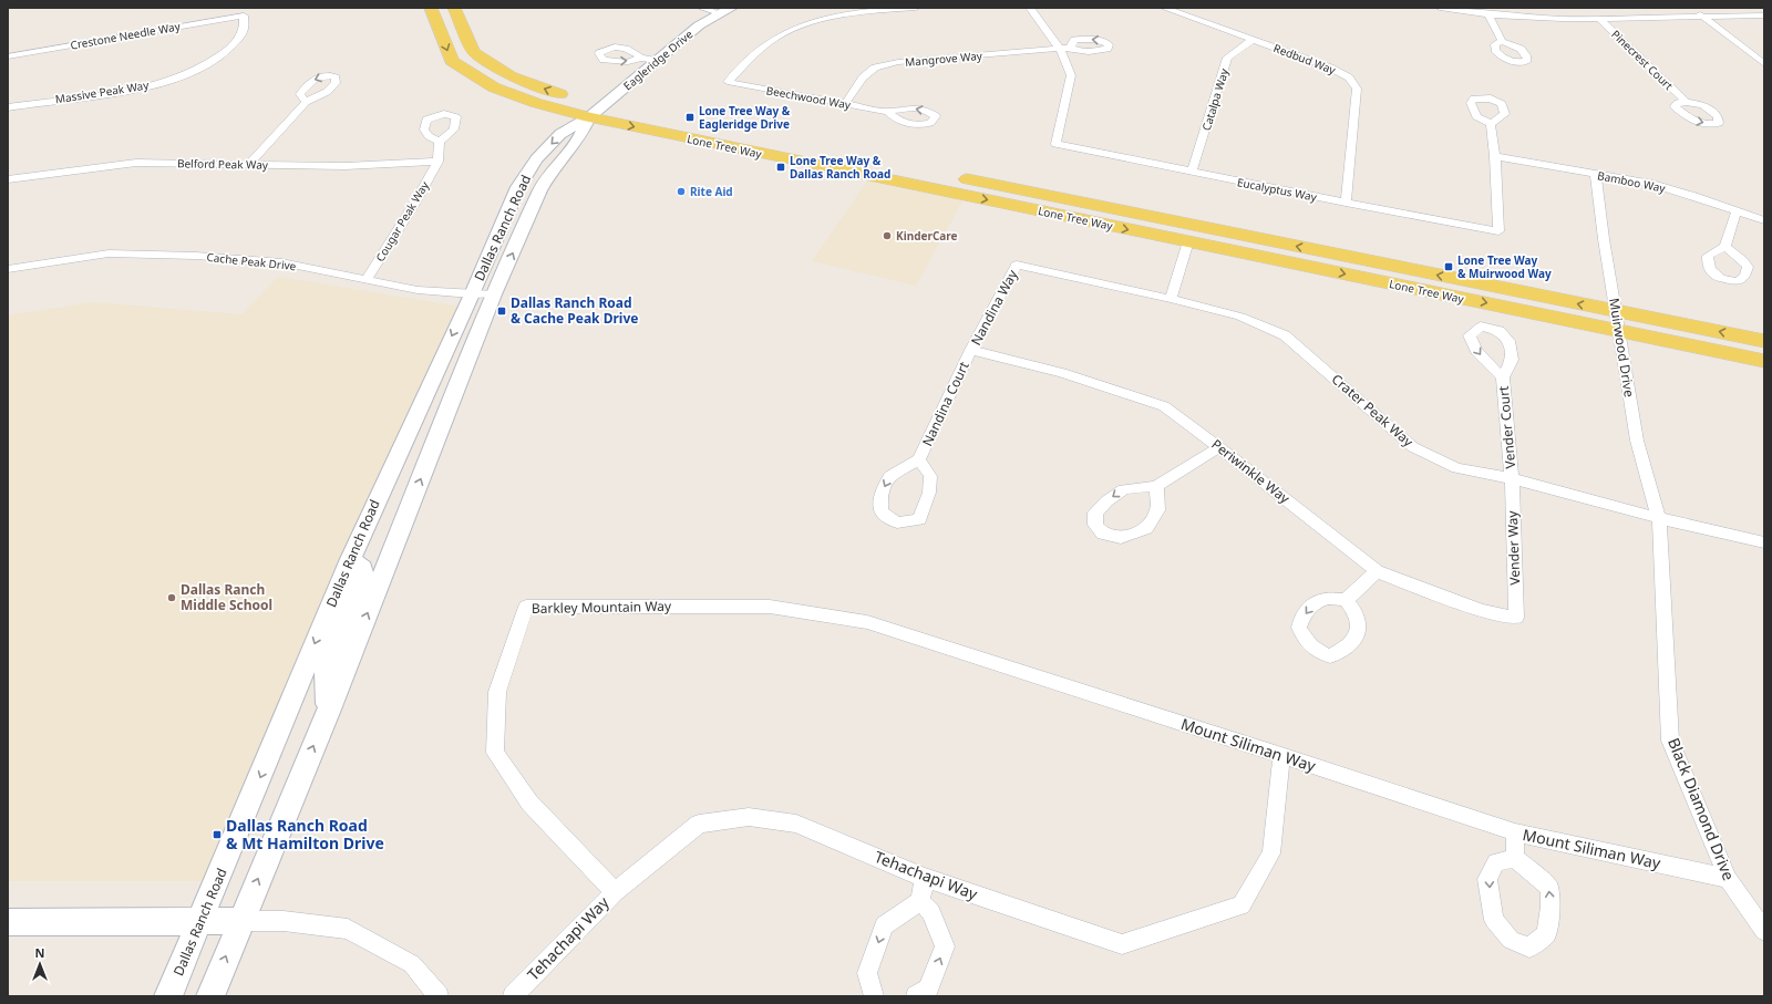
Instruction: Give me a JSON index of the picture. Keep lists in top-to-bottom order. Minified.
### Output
{"streets":{"main road":["Lone Tree Way"],"street":["Crestone Needle Way","Mangrove Way","Redbud Way","Eagleridge Drive","Pinecrest Court","Massive Peak Way","Beechwood Way","Catalpa Way","Belford Peak Way","Bamboo Way","Eucalyptus Way","Cougar Peak Way","Dallas Ranch Road","Cache Peak Drive","Nandina Way","Muirwood Drive","Nandina Court","Crater Peak Way","Vender Court","Periwinkle Way","Vender Way","Barkley Mountain Way","Mount Siliman Way","Black Diamond Drive","Tehachapi Way"]},"crossings":[["Crestone Needle Way","Massive Peak Way"],["Mangrove Way","Beechwood Way"],["Mangrove Way","Eucalyptus Way"],["Redbud Way","Catalpa Way"],["Redbud Way","Eucalyptus Way"],["Eagleridge Drive","Lone Tree Way"],["Eagleridge Drive","Dallas Ranch Road"],["Catalpa Way","Eucalyptus Way"],["Lone Tree Way","Dallas Ranch Road"],["Lone Tree Way","Muirwood Drive"],["Belford Peak Way","Cougar Peak Way"],["Bamboo Way","Eucalyptus Way"],["Bamboo Way","Muirwood Drive"],["Cougar Peak Way","Cache Peak Drive"],["Dallas Ranch Road","Cache Peak Drive"],["Nandina Way","Nandina Court"],["Nandina Way","Crater Peak Way"],["Nandina Way","Periwinkle Way"],["Muirwood Drive","Crater Peak Way"],["Muirwood Drive","Black Diamond Drive"],["Nandina Court","Periwinkle Way"],["Crater Peak Way","Vender Court"],["Crater Peak Way","Vender Way"],["Crater Peak Way","Black Diamond Drive"],["Vender Court","Vender Way"],["Periwinkle Way","Vender Way"],["Barkley Mountain Way","Mount Siliman Way"],["Barkley Mountain Way","Tehachapi Way"],["Mount Siliman Way","Black Diamond Drive"],["Mount Siliman Way","Tehachapi Way"]],"places":{"transit":["Lone Tree Way & Eagleridge Drive","Lone Tree Way & Dallas Ranch Road","Lone Tree Way & Muirwood Way","Dallas Ranch Road & Cache Peak Drive","Dallas Ranch Road & Mt Hamilton Drive"],"other":["Rite Aid","KinderCare","Dallas Ranch Middle School"]},"north":"top"}
